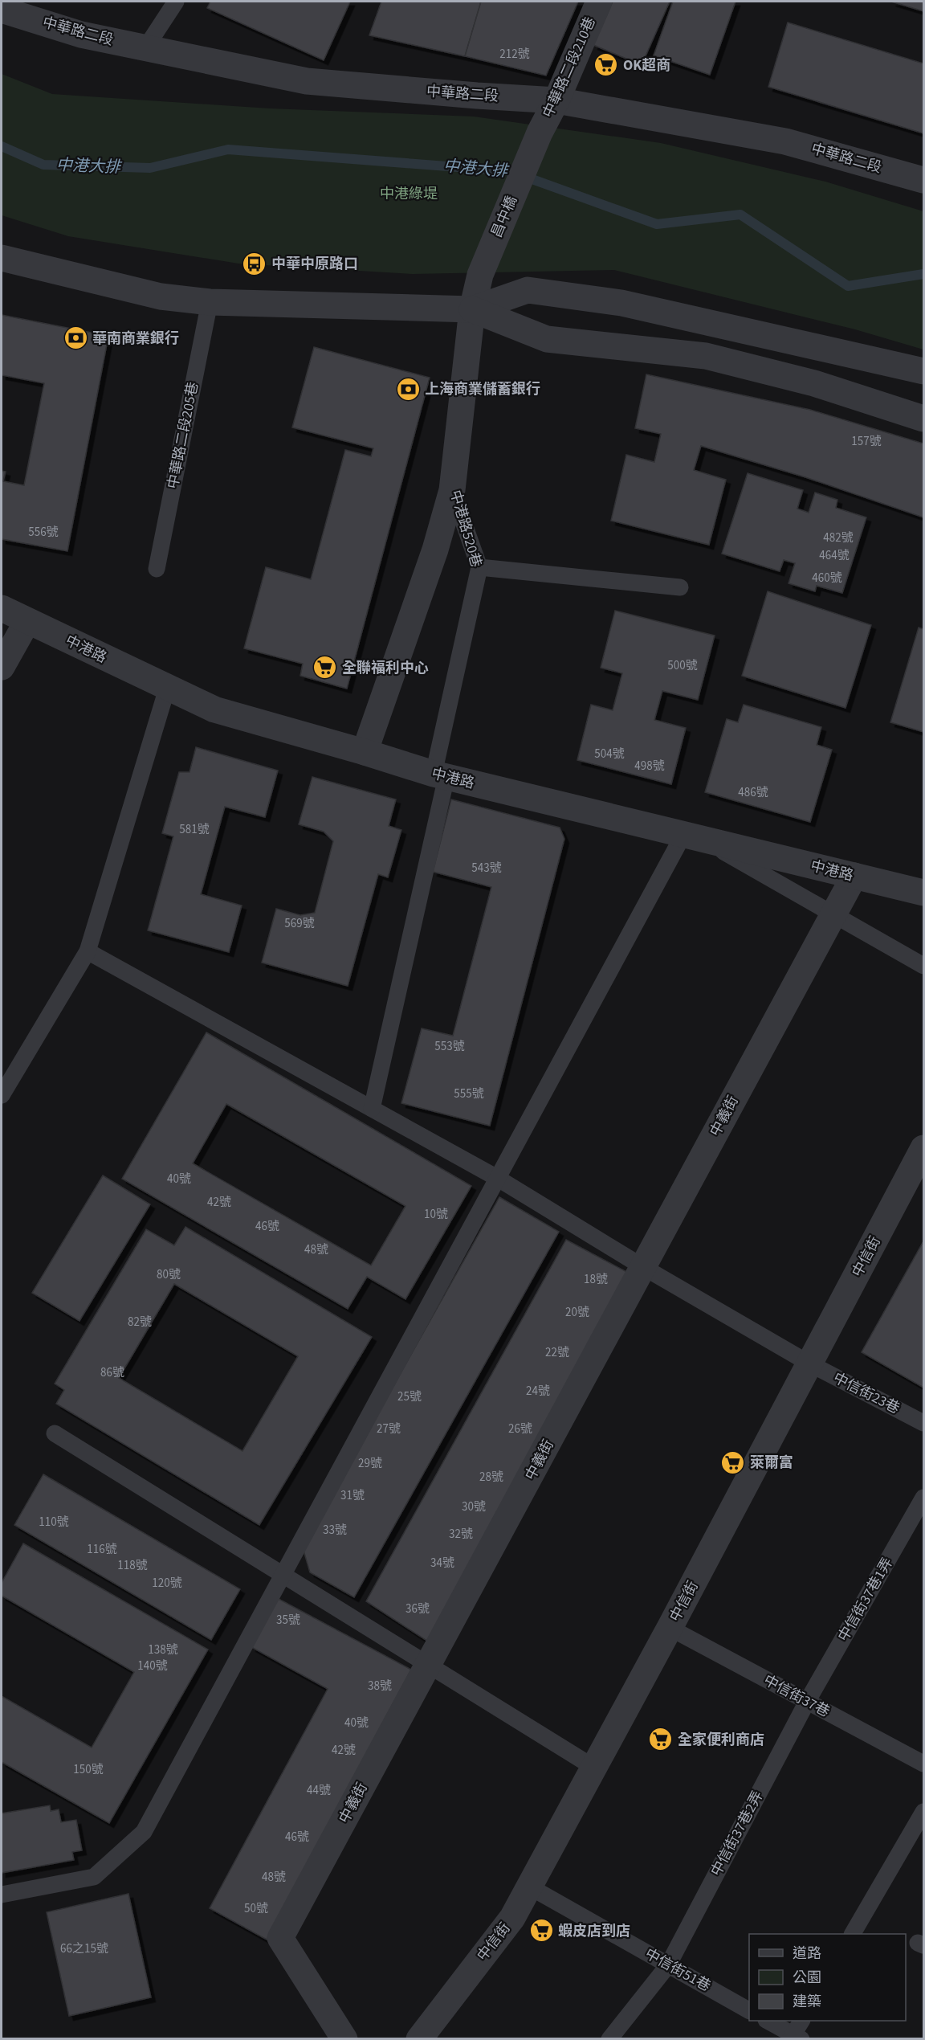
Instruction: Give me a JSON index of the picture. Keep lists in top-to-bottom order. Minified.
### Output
{"streets":{"street":["中華路二段","中華路二段210巷","昌中橋","中港路520巷","中港路","中義街","中信街"],"lane":["中華路二段205巷","中信街23巷","中信街37巷1弄","中信街37巷","中信街37巷2弄","中信街51巷"]},"crossings":[["中華路二段","中華路二段210巷"],["中華路二段210巷","昌中橋"],["昌中橋","中港路520巷"],["中港路520巷","中港路"],["中港路520巷","中信街23巷"],["中港路","中義街"],["中義街","中信街23巷"],["中信街","中信街23巷"],["中信街","中信街37巷"],["中信街","中信街51巷"],["中信街37巷1弄","中信街37巷"],["中信街37巷1弄","中信街37巷2弄"],["中信街37巷","中信街37巷2弄"],["中信街37巷2弄","中信街51巷"]],"water":["中港大排"],"parks":["中港綠堤"],"places":{"supermarket":["OK超商","全聯福利中心","萊爾富","全家便利商店","蝦皮店到店"],"bus stop":["中華中原路口"],"bank":["華南商業銀行","上海商業儲蓄銀行"]},"house_numbers":["212號","157號","556號","482號","464號","460號","500號","504號","498號","486號","581號","543號","569號","553號","555號","40號","42號","10號","46號","48號","80號","18號","20號","82號","22號","86號","24號","25號","27號","26號","29號","28號","31號","30號","110號","33號","32號","116號","34號","118號","120號","36號","35號","138號","140號","38號","40號","42號","150號","44號","46號","48號","50號","66之15號"],"legend":["道路","公園","建築"]}
